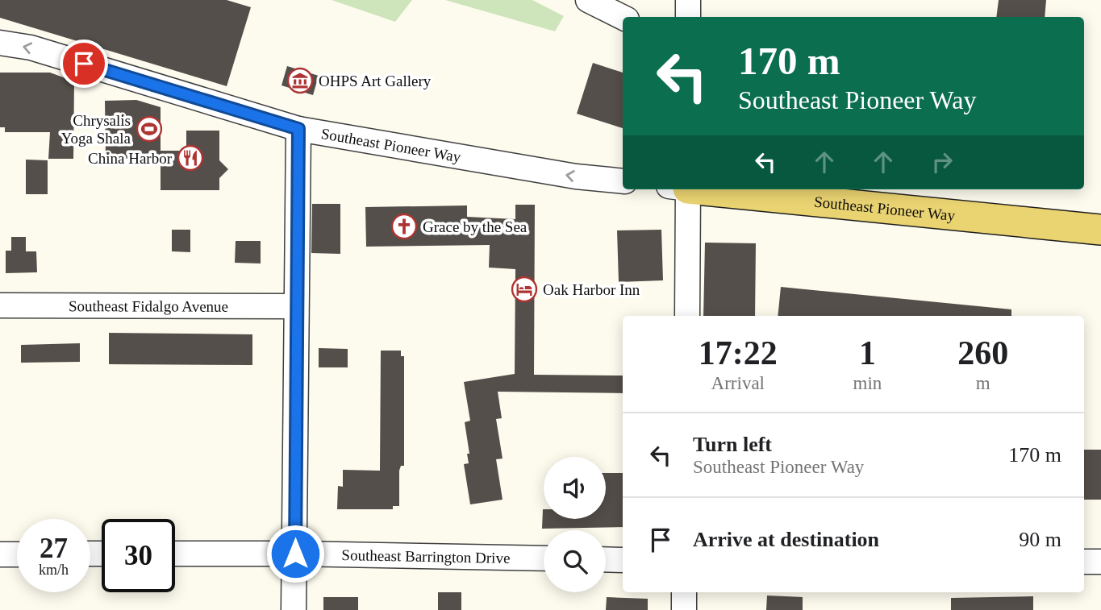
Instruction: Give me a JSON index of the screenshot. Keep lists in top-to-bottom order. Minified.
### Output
{"streets":{"main road":["Southeast Pioneer Way"],"street":["Southeast Fidalgo Avenue","Southeast Barrington Drive"]},"one_way":["Southeast Pioneer Way"],"places":{"museum":["OHPS Art Gallery"],"sports":["Chrysalis Yoga Shala"],"restaurant":["China Harbor"],"church":["Grace by the Sea"],"hotel":["Oak Harbor Inn"]},"page":{"turn":["170 m","Southeast Pioneer Way"],"eta":["17:22","Arrival","1","min","260","m"],"list":[{"name":"Turn left","note":"Southeast Pioneer Way","value":"170 m"},{"name":"Arrive at destination","value":"90 m"}],"speed":"27 km/h","limit":"30"}}
